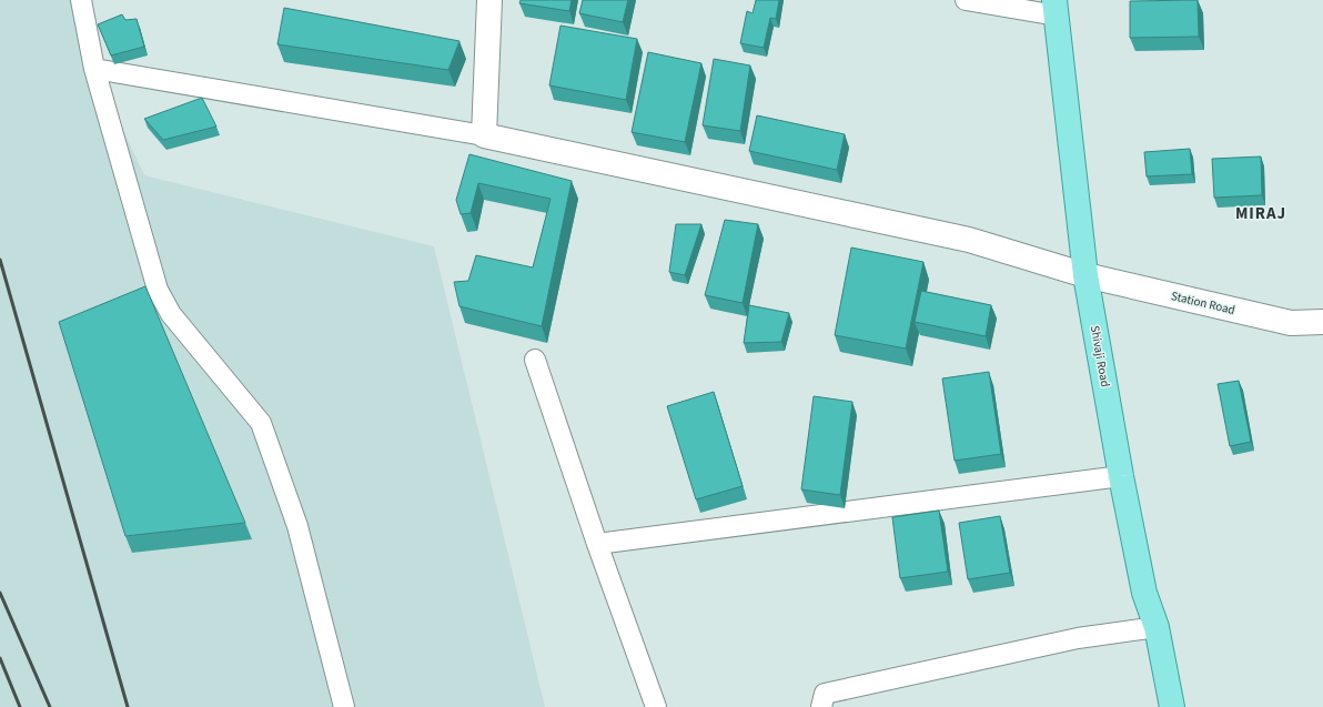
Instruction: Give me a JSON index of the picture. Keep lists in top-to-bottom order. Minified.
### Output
{"streets":{"main road":["Station Road","Shivaji Road"]},"crossings":[["Station Road","Shivaji Road"]],"districts":["MIRAJ"]}
